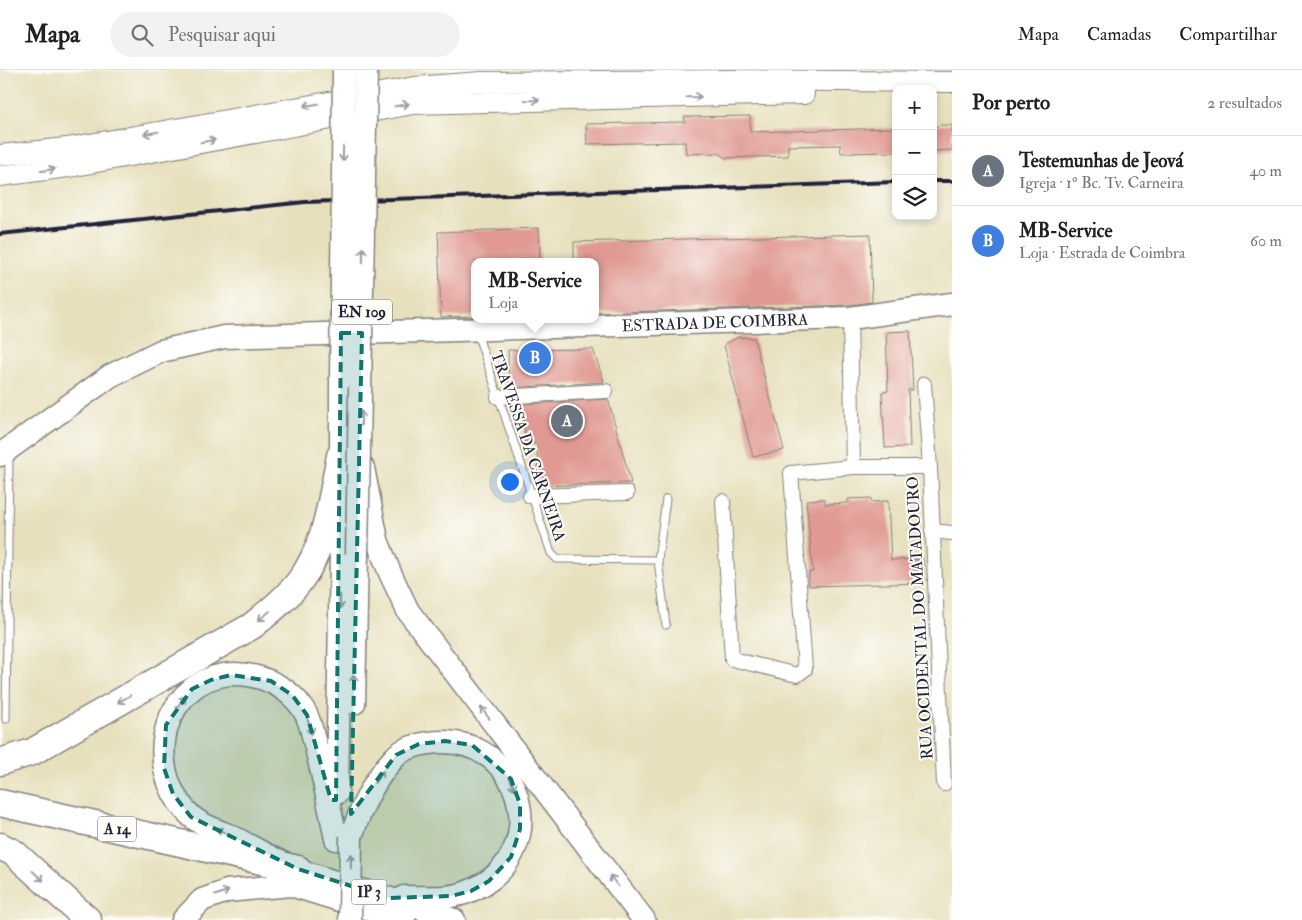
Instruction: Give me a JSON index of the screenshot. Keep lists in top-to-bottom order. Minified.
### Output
{"streets":{"highway":["A 14"],"main road":["EN 109","ESTRADA DE COIMBRA","IP 3"],"street":["RUA OCIDENTAL DO MATADOURO"],"lane":["TRAVESSA DA CARNEIRA"]},"crossings":[["ESTRADA DE COIMBRA","TRAVESSA DA CARNEIRA"],["A 14","IP 3"]],"page":{"header":"Mapa","search":"Pesquisar aqui","nav":["Mapa","Camadas","Compartilhar"],"heading":["Por perto","2 resultados"],"map_buttons":["+","−"],"list":[{"mark":"A","name":"Testemunhas de Jeová","note":"Igreja · 1º Bc. Tv. Carneira","value":"40 m"},{"mark":"B","name":"MB-Service","note":"Loja · Estrada de Coimbra","value":"60 m"}],"popup":["MB-Service","Loja"],"pins":["B","A"]}}
